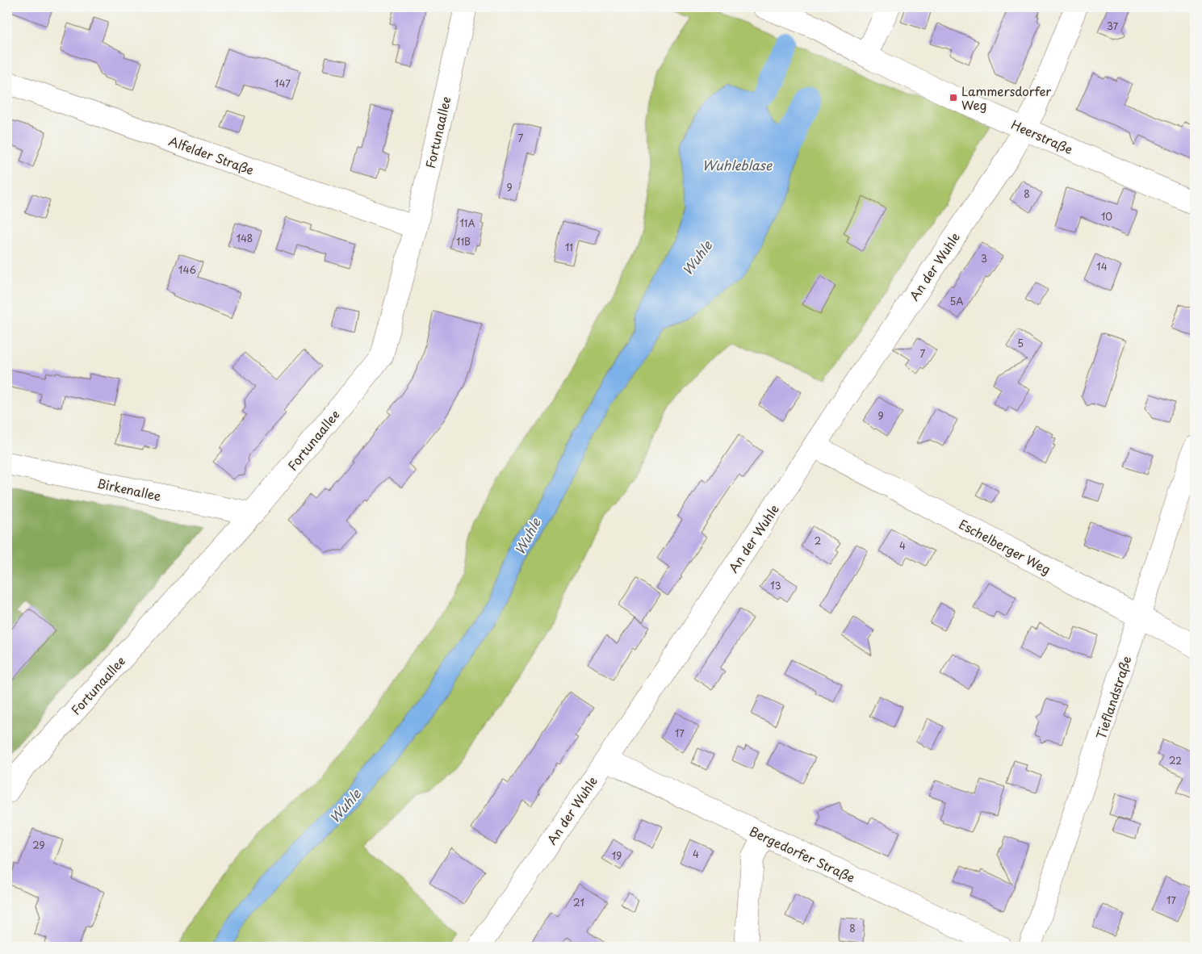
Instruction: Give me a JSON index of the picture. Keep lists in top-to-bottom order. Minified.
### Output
{"streets":{"street":["Fortunaallee","Heerstraße","Alfelder Straße","An der Wuhle","Birkenallee","Eschelberger Weg","Tieflandstraße","Bergedorfer Straße"]},"crossings":[["Fortunaallee","Alfelder Straße"],["Fortunaallee","Birkenallee"],["Heerstraße","An der Wuhle"],["An der Wuhle","Eschelberger Weg"],["An der Wuhle","Bergedorfer Straße"],["Eschelberger Weg","Tieflandstraße"]],"water":["Wuhleblase","Wuhle"],"places":{"transit":["Lammersdorfer Weg"]},"house_numbers":["37","147","7","9","8","10","11A","148","11B","11","3","14","146","5A","5","7","9","2","4","13","17","22","29","4","19","17","21","8"]}
